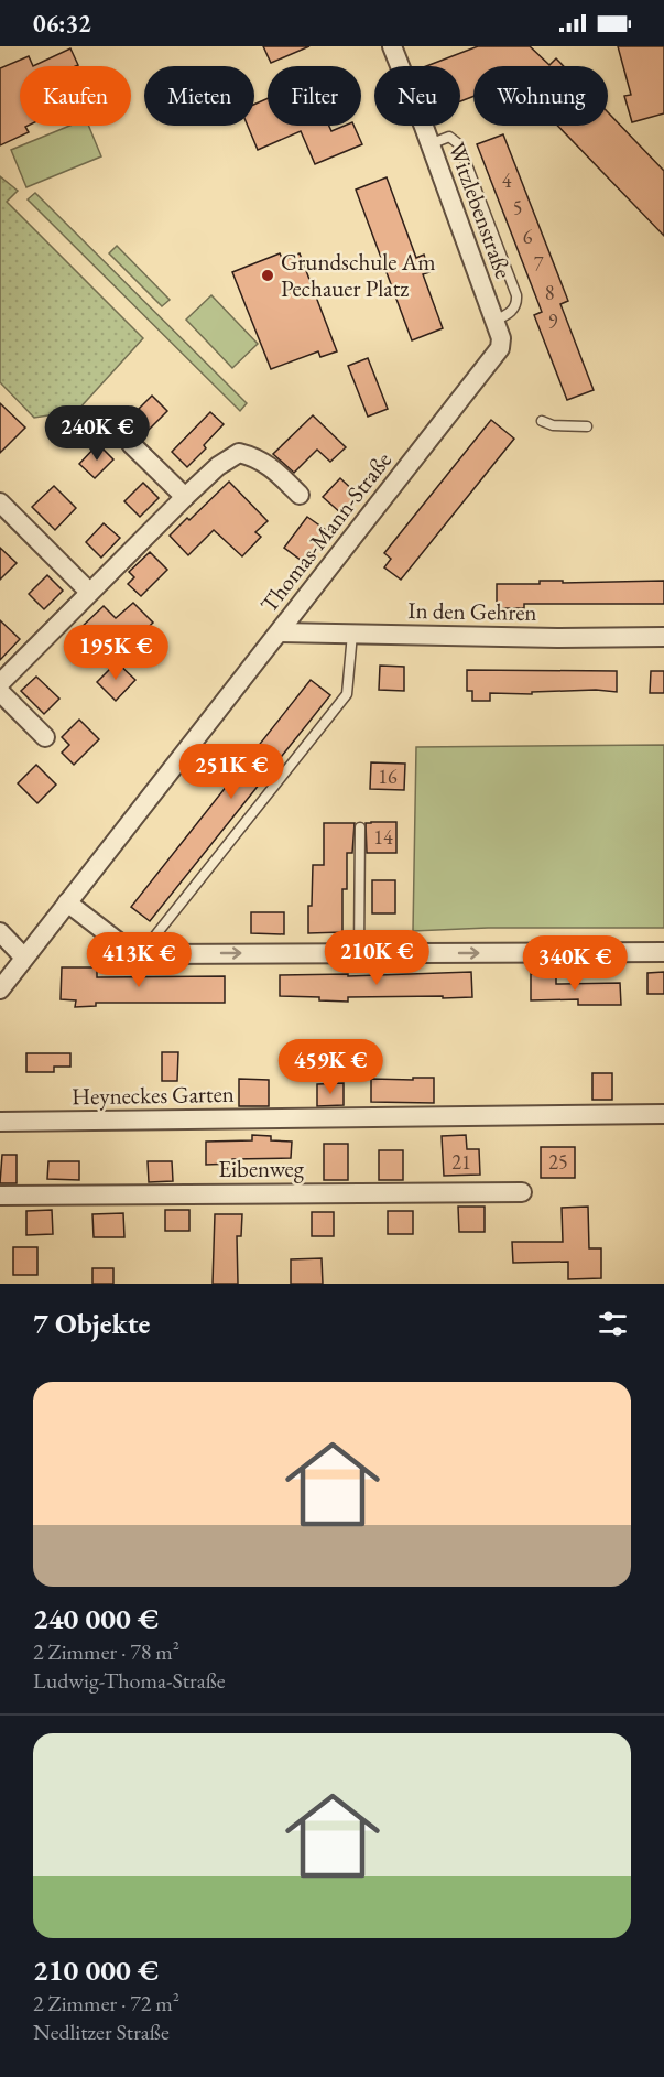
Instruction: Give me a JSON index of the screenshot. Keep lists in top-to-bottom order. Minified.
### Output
{"streets":{"street":["Witzlebenstraße","Thomas-Mann-Straße","In den Gehren","Heyneckes Garten","Eibenweg"]},"crossings":[["Witzlebenstraße","Thomas-Mann-Straße"],["Thomas-Mann-Straße","In den Gehren"]],"places":["Grundschule Am Pechauer Platz"],"house_numbers":["4","5","6","7","8","9","16","14","21","25"],"page":{"status":"06:32","chip":["Kaufen","Mieten","Filter","Neu","Wohnung"],"price":["240K €","195K €","251K €","210K €","413K €","340K €","459K €"],"heading":"7 Objekte","list":[{"name":"240 000 €","note":"2 Zimmer · 78 m² · Ludwig-Thoma-Straße"},{"name":"210 000 €","note":"2 Zimmer · 72 m² · Nedlitzer Straße"}]}}
